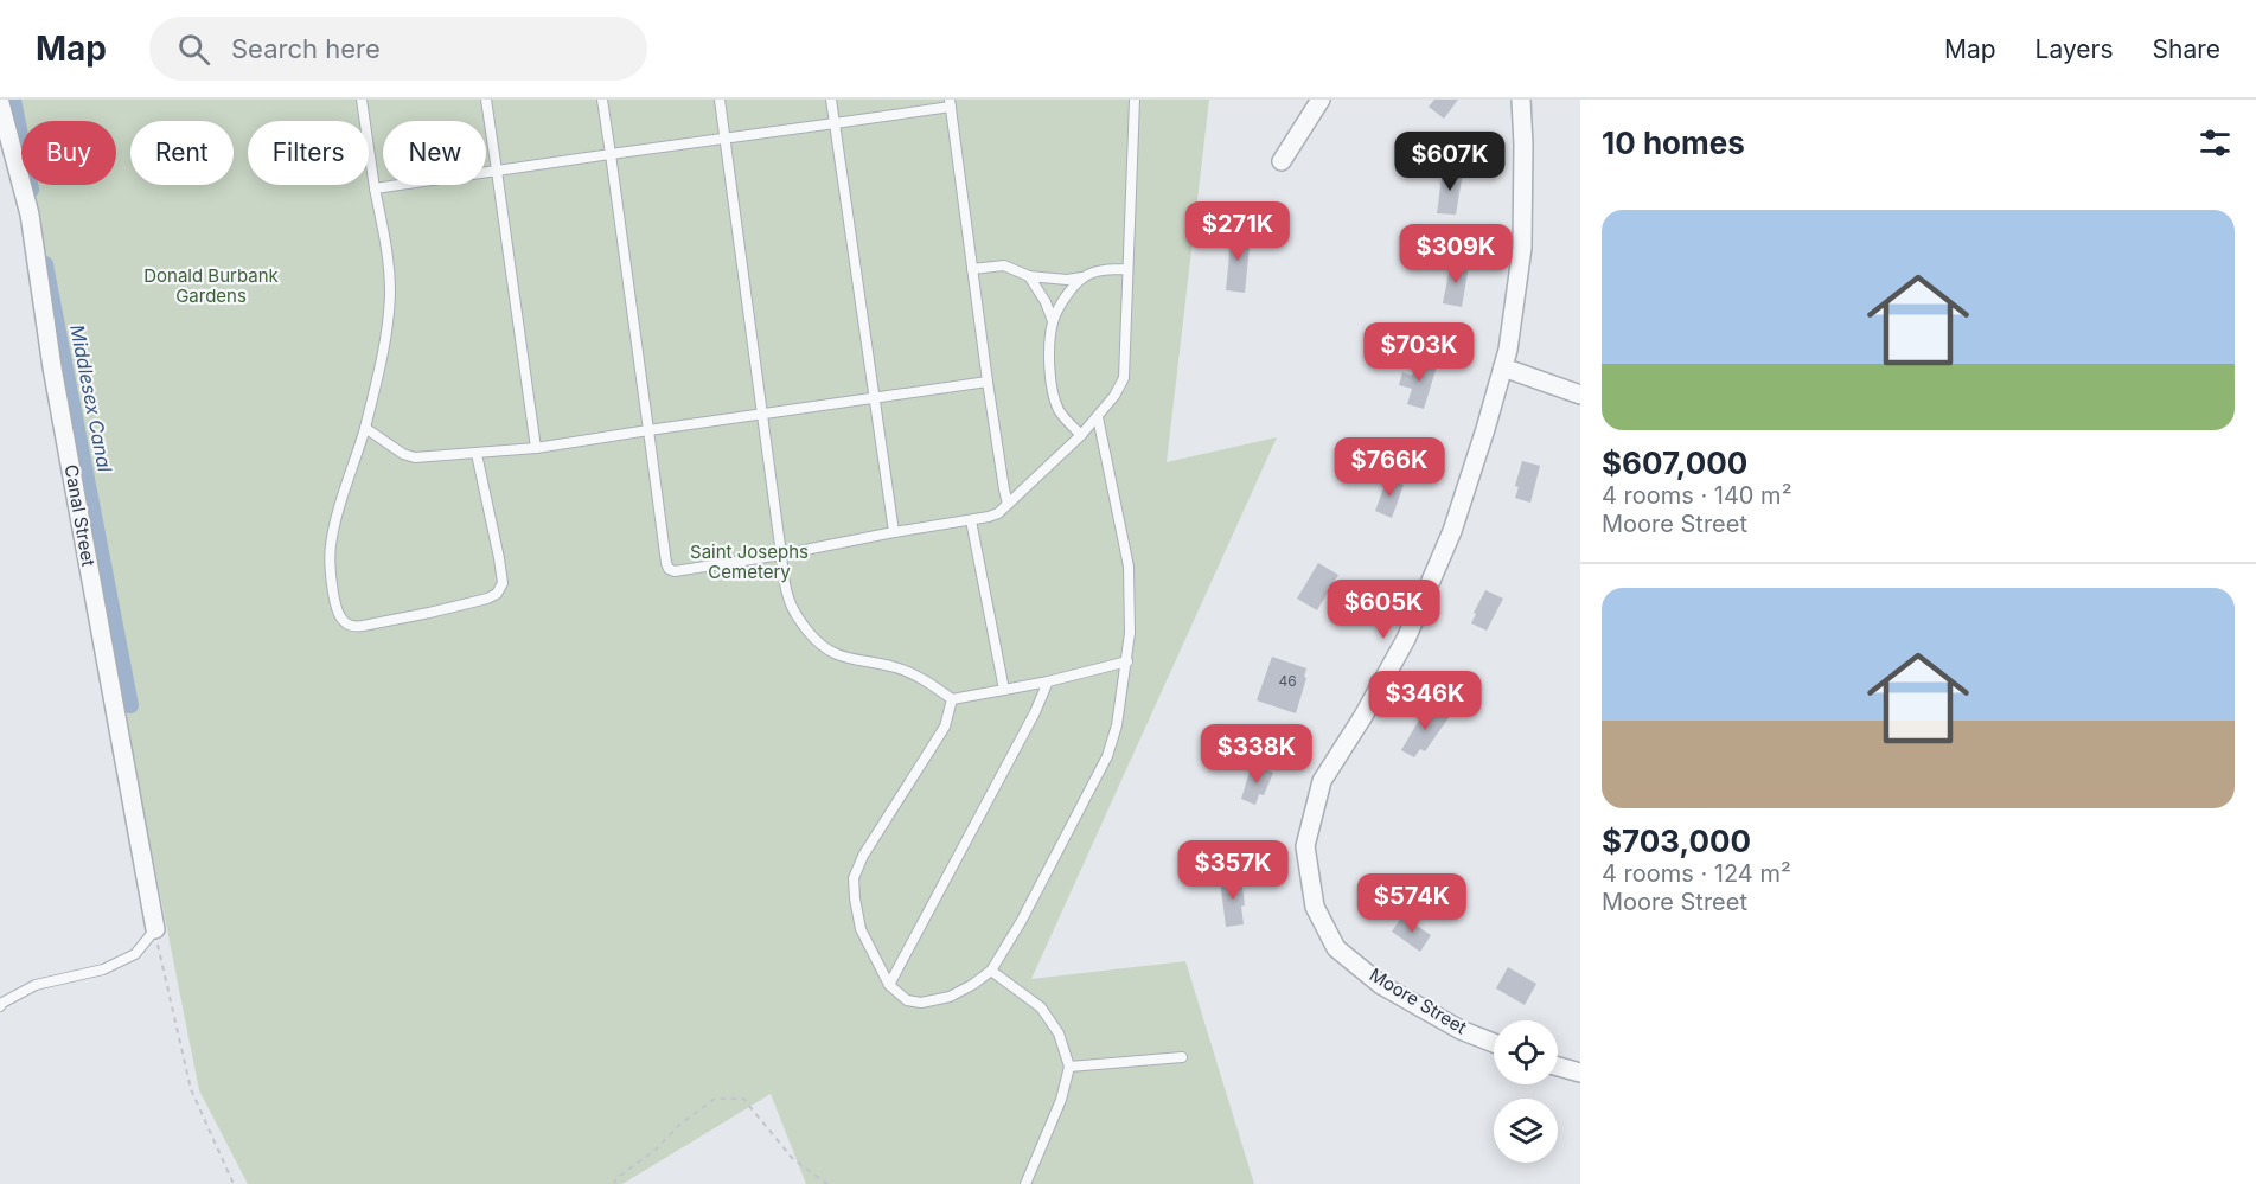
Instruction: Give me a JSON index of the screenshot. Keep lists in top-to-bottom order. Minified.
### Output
{"streets":{"street":["Canal Street","Moore Street"]},"water":["Middlesex Canal"],"parks":["Donald Burbank Gardens","Saint Josephs Cemetery"],"house_numbers":["46"],"page":{"header":"Map","search":"Search here","nav":["Map","Layers","Share"],"heading":"10 homes","chip":["Buy","Rent","Filters","New"],"price":["$607K","$271K","$309K","$703K","$766K","$605K","$346K","$338K","$357K","$574K"],"list":[{"name":"$607,000","note":"4 rooms · 140 m² · Moore Street"},{"name":"$703,000","note":"4 rooms · 124 m² · Moore Street"}]}}
